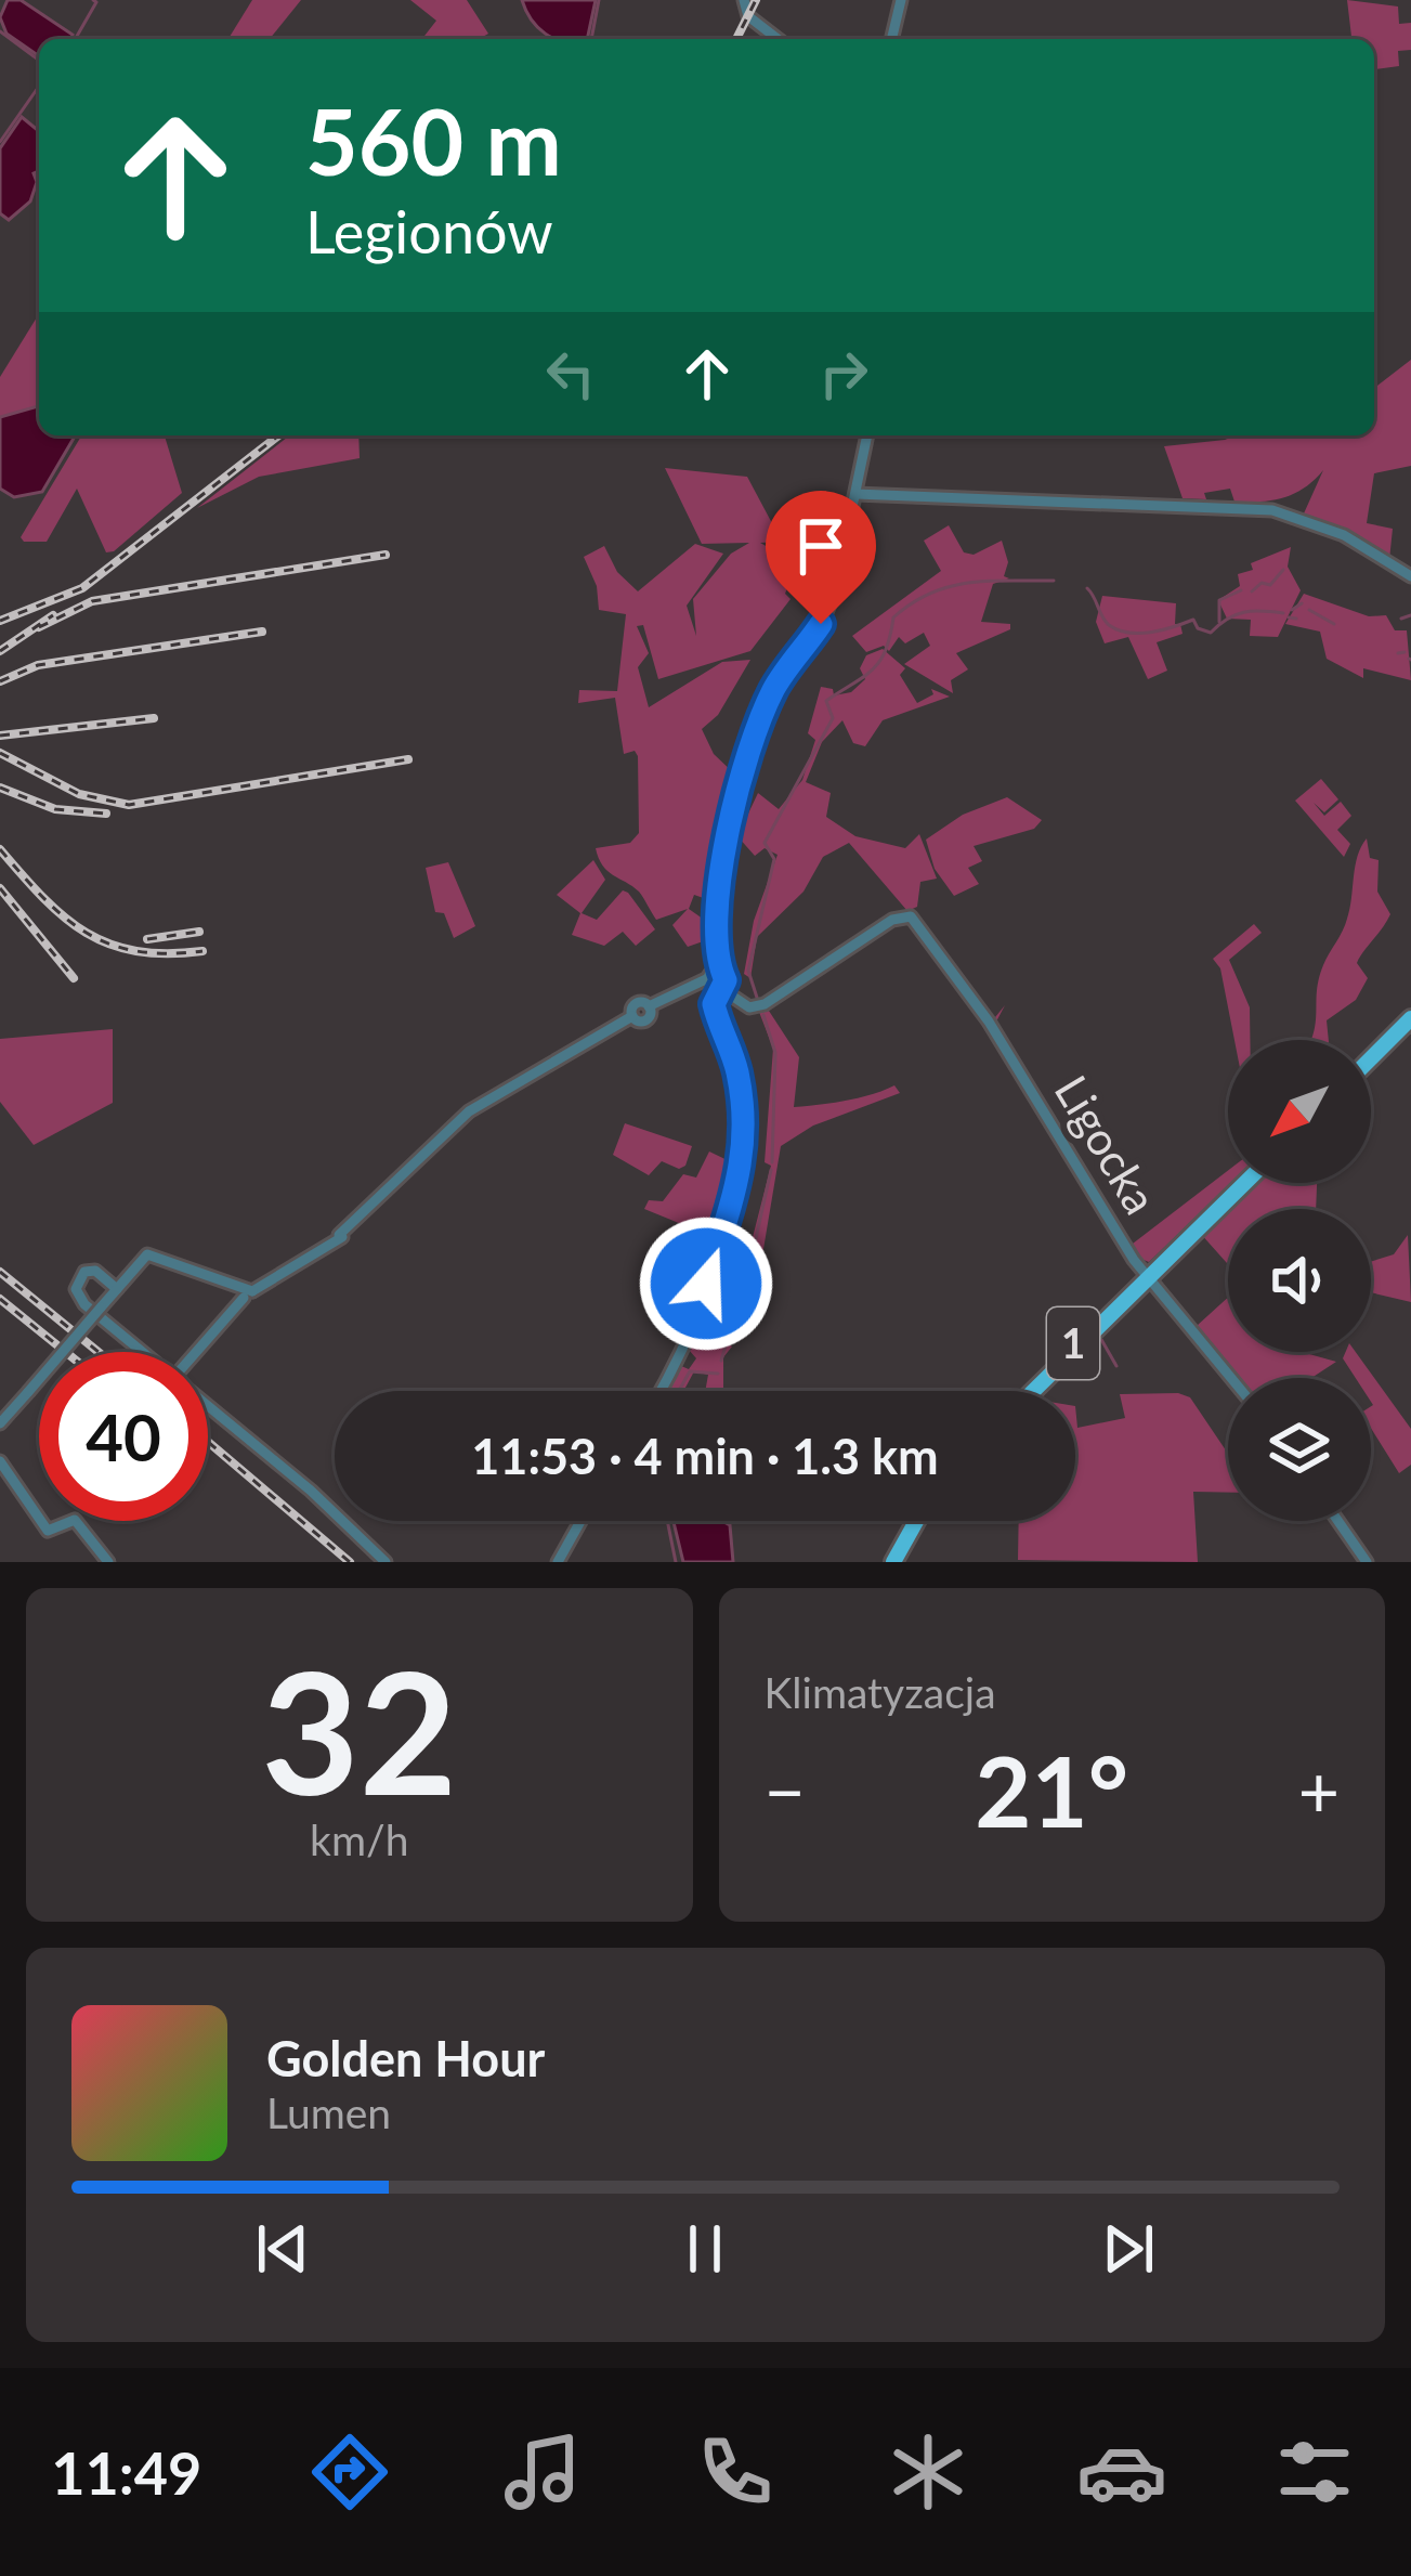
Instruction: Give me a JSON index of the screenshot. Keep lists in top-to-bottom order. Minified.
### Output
{"streets":{"main road":["1"],"street":["Ligocka"]},"crossings":[["Ligocka","1"]],"north":"bottom left","page":{"turn":["560 m","Legionów"],"limit":"40","trip":"11:53 · 4 min · 1.3 km","tile":[["32","km/h"],"Klimatyzacja"],"heat":["−","21°","+"],"song":["Golden Hour","Lumen"],"tabs":"11:49"}}
